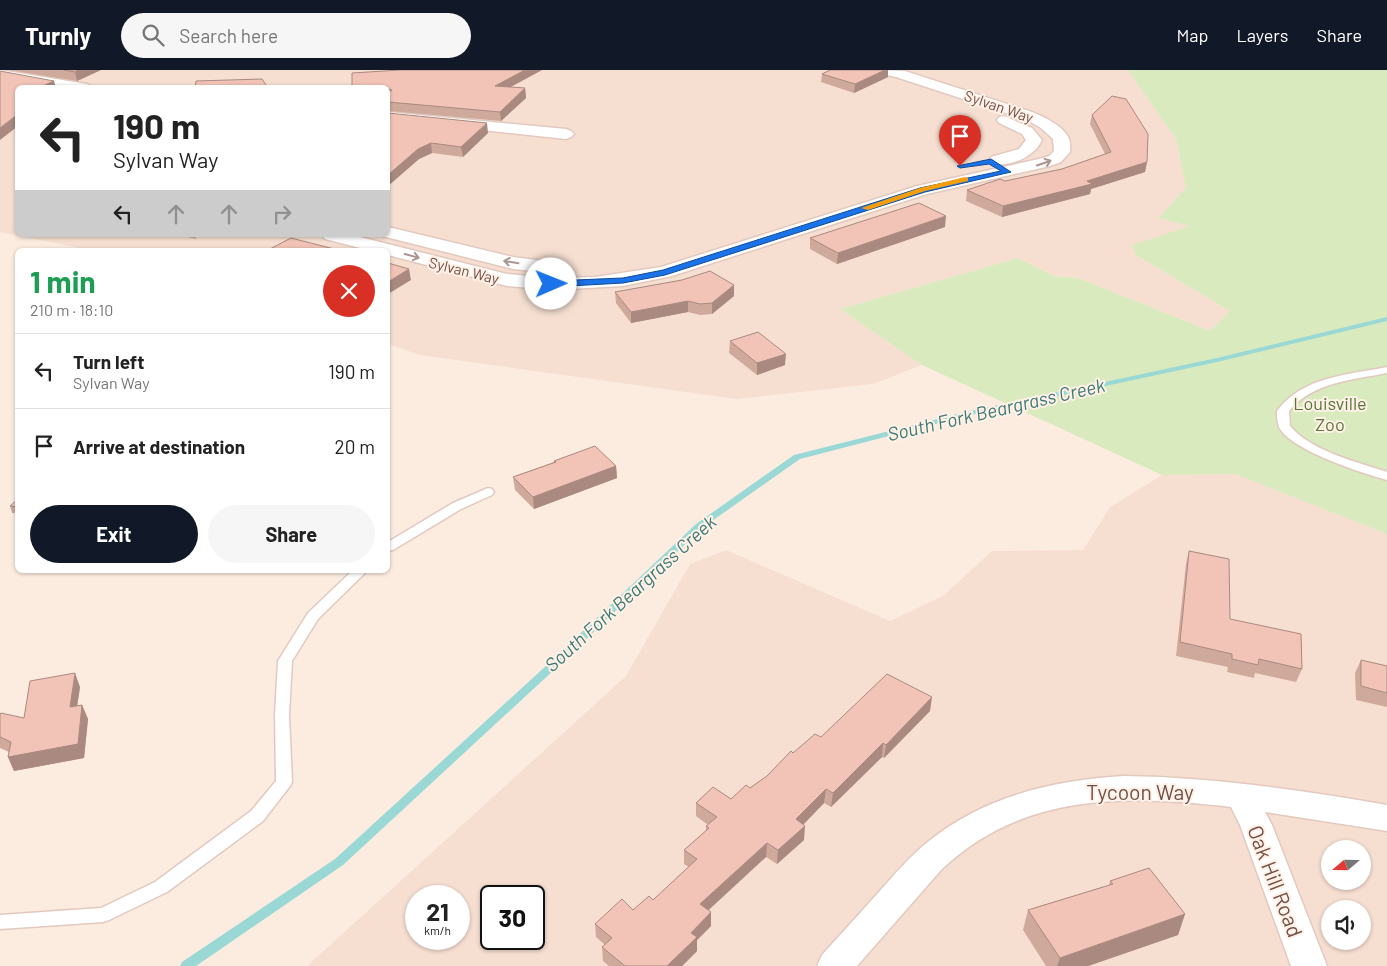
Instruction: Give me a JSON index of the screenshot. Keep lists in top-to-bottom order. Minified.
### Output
{"streets":{"street":["Sylvan Way","Tycoon Way","Oak Hill Road"]},"crossings":[["Tycoon Way","Oak Hill Road"]],"water":["South Fork Beargrass Creek"],"parks":["Louisville Zoo"],"north":"left","page":{"header":"Turnly","search":"Search here","nav":["Map","Layers","Share"],"turn":["190 m","Sylvan Way"],"heading":["1 min","210 m · 18:10"],"list":[{"name":"Turn left","note":"Sylvan Way","value":"190 m"},{"name":"Arrive at destination","value":"20 m"}],"buttons":["Exit","Share"],"speed":"21 km/h","limit":"30"}}
